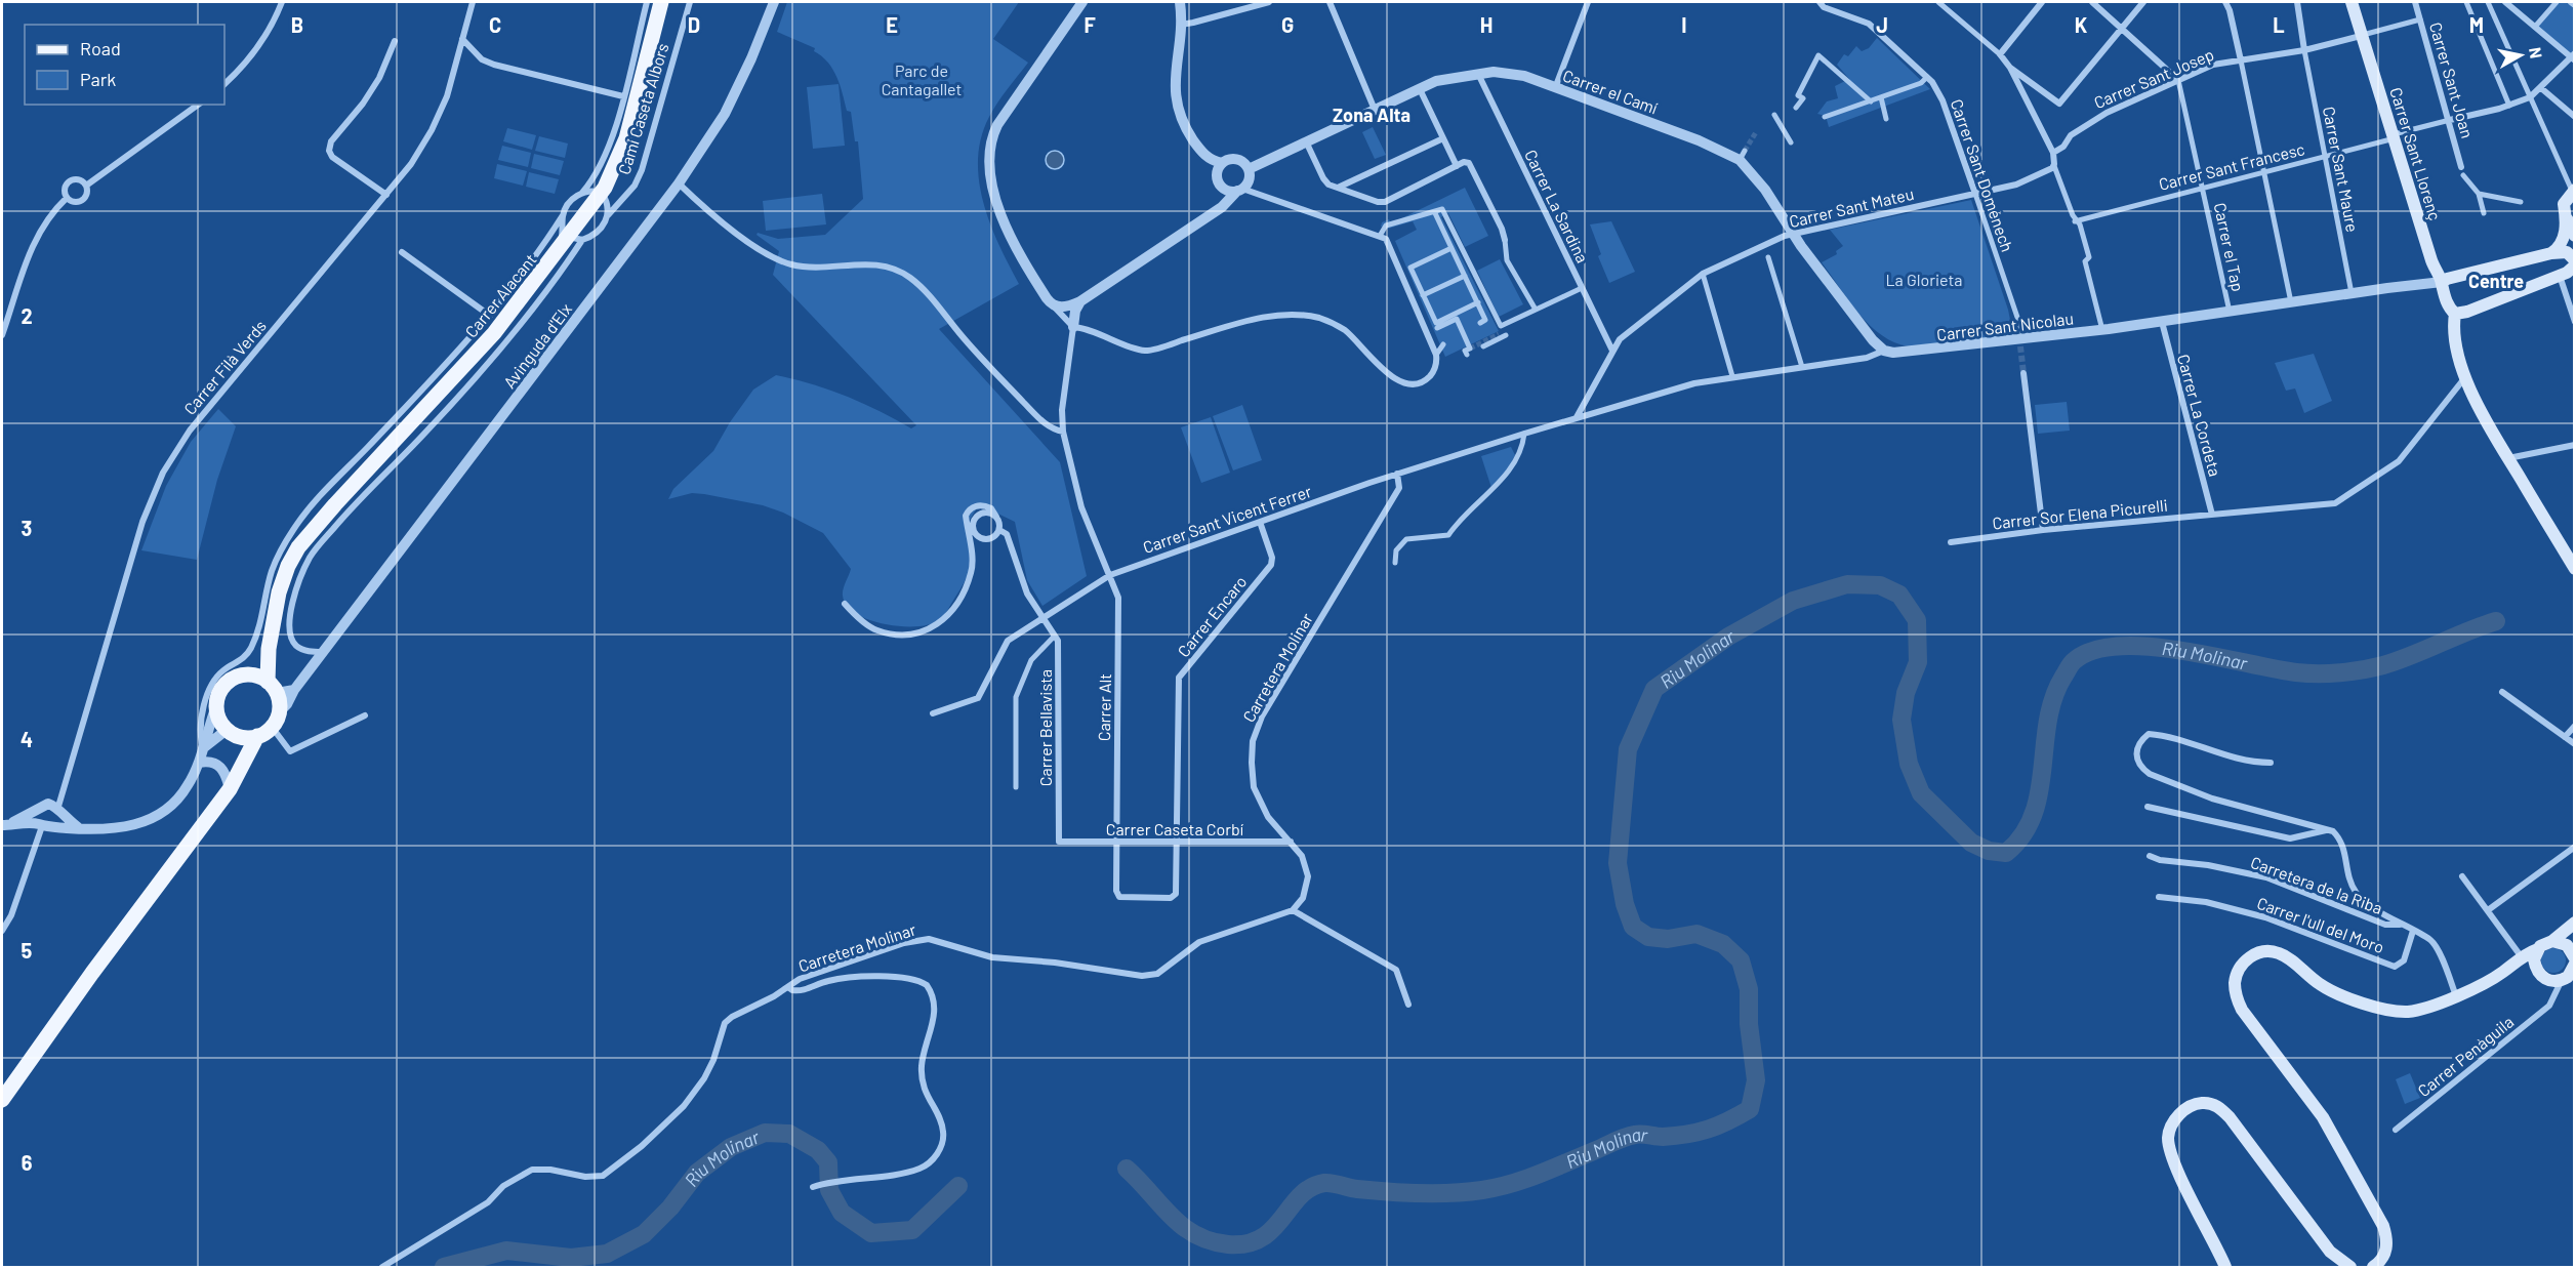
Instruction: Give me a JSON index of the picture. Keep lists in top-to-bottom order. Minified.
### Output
{"streets":{"main road":["Carrer Sant Llorenç","Carrer Alacant"],"street":["Carrer Sant Josep","Carrer Sant Joan","Carrer el Camí","Camí Caseta Albors","Carrer Sant Francesc","Carrer Sant Maure","Carrer Sant Doménech","Carrer La Sardina","Carrer Sant Mateu","Carrer el Tap","Carrer Sant Nicolau","Avinguda d'Elx","Carrer Filà Verds","Carrer La Cordeta","Carrer Sor Elena Picurelli","Carrer Sant Vicent Ferrer","Carrer Encaro","Carretera Molinar","Carrer Alt","Carrer Bellavista","Carrer Caseta Corbí","Carretera de la Riba","Carrer l'ull del Moro","Carrer Penàguila"]},"crossings":[["Carrer Sant Josep","Carrer Sant Joan"],["Carrer Sant Josep","Carrer Sant Llorenç"],["Carrer Sant Josep","Carrer Sant Maure"],["Carrer Sant Josep","Carrer el Tap"],["Carrer Sant Joan","Carrer Sant Francesc"],["Carrer el Camí","Carrer La Sardina"],["Carrer el Camí","Carrer Sant Mateu"],["Carrer el Camí","Carrer Sant Nicolau"],["Camí Caseta Albors","Carrer Alacant"],["Carrer Sant Llorenç","Carrer Sant Francesc"],["Carrer Sant Llorenç","Carrer Sant Nicolau"],["Carrer Sant Francesc","Carrer Sant Maure"],["Carrer Sant Francesc","Carrer el Tap"],["Carrer Sant Maure","Carrer Sant Nicolau"],["Carrer Sant Doménech","Carrer Sant Mateu"],["Carrer Sant Doménech","Carrer Sant Nicolau"],["Carrer La Sardina","Carrer Sant Mateu"],["Carrer Sant Mateu","Carrer Sant Nicolau"],["Carrer Sant Mateu","Carrer Sant Vicent Ferrer"],["Carrer el Tap","Carrer Sant Nicolau"],["Carrer Alacant","Avinguda d'Elx"],["Carrer Sant Nicolau","Carrer La Cordeta"],["Carrer Sant Nicolau","Carrer Sant Vicent Ferrer"],["Carrer La Cordeta","Carrer Sor Elena Picurelli"],["Carrer Sant Vicent Ferrer","Carrer Encaro"],["Carrer Sant Vicent Ferrer","Carretera Molinar"],["Carrer Sant Vicent Ferrer","Carrer Alt"],["Carrer Sant Vicent Ferrer","Carrer Bellavista"],["Carrer Encaro","Carrer Alt"],["Carrer Encaro","Carrer Caseta Corbí"],["Carretera Molinar","Carrer Caseta Corbí"],["Carrer Alt","Carrer Caseta Corbí"],["Carrer Bellavista","Carrer Caseta Corbí"]],"districts":["Zona Alta","Centre"],"water":["Riu Molinar"],"parks":["Parc de Cantagallet","La Glorieta"],"legend":["Road","Park"],"north":"right","grid":{"columns":["B","C","D","E","F","G","H","I","J","K","L","M"],"rows":["2","3","4","5","6"]}}
